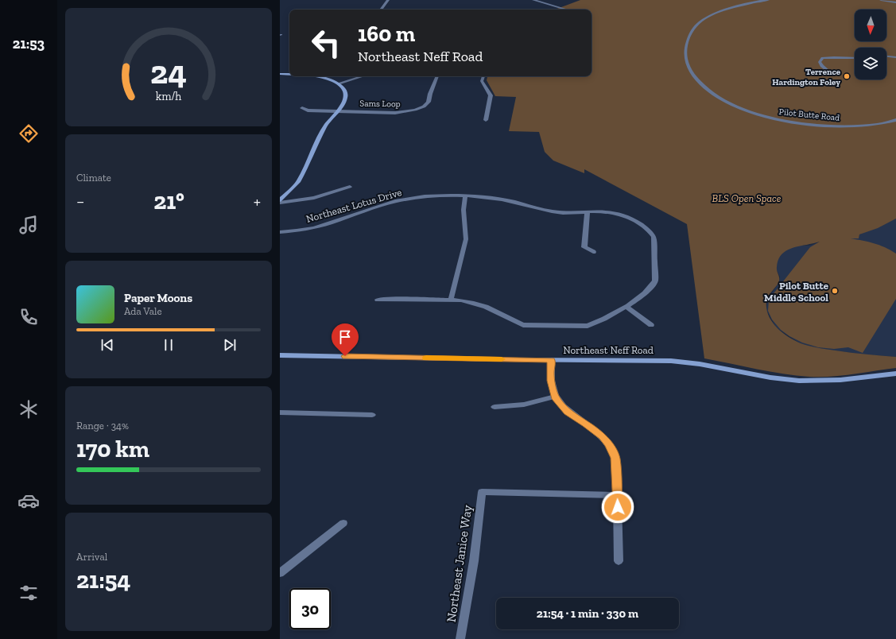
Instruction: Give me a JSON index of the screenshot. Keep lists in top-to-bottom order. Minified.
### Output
{"streets":{"main road":["Northeast Neff Road"],"street":["Sams Loop","Pilot Butte Road","Northeast Lotus Drive","Northeast Janice Way"]},"parks":["BLS Open Space"],"places":["Terrence Hardington Foley","Pilot Butte Middle School"],"north":"bottom","page":{"tabs":"21:53","turn":["160 m","Northeast Neff Road"],"tile":["Climate",["Range · 34%","170 km"],["Arrival","21:54"]],"heat":["−","21°","+"],"song":["Paper Moons","Ada Vale"],"limit":"30","trip":"21:54 · 1 min · 330 m","gauge":["24","km/h"]}}
